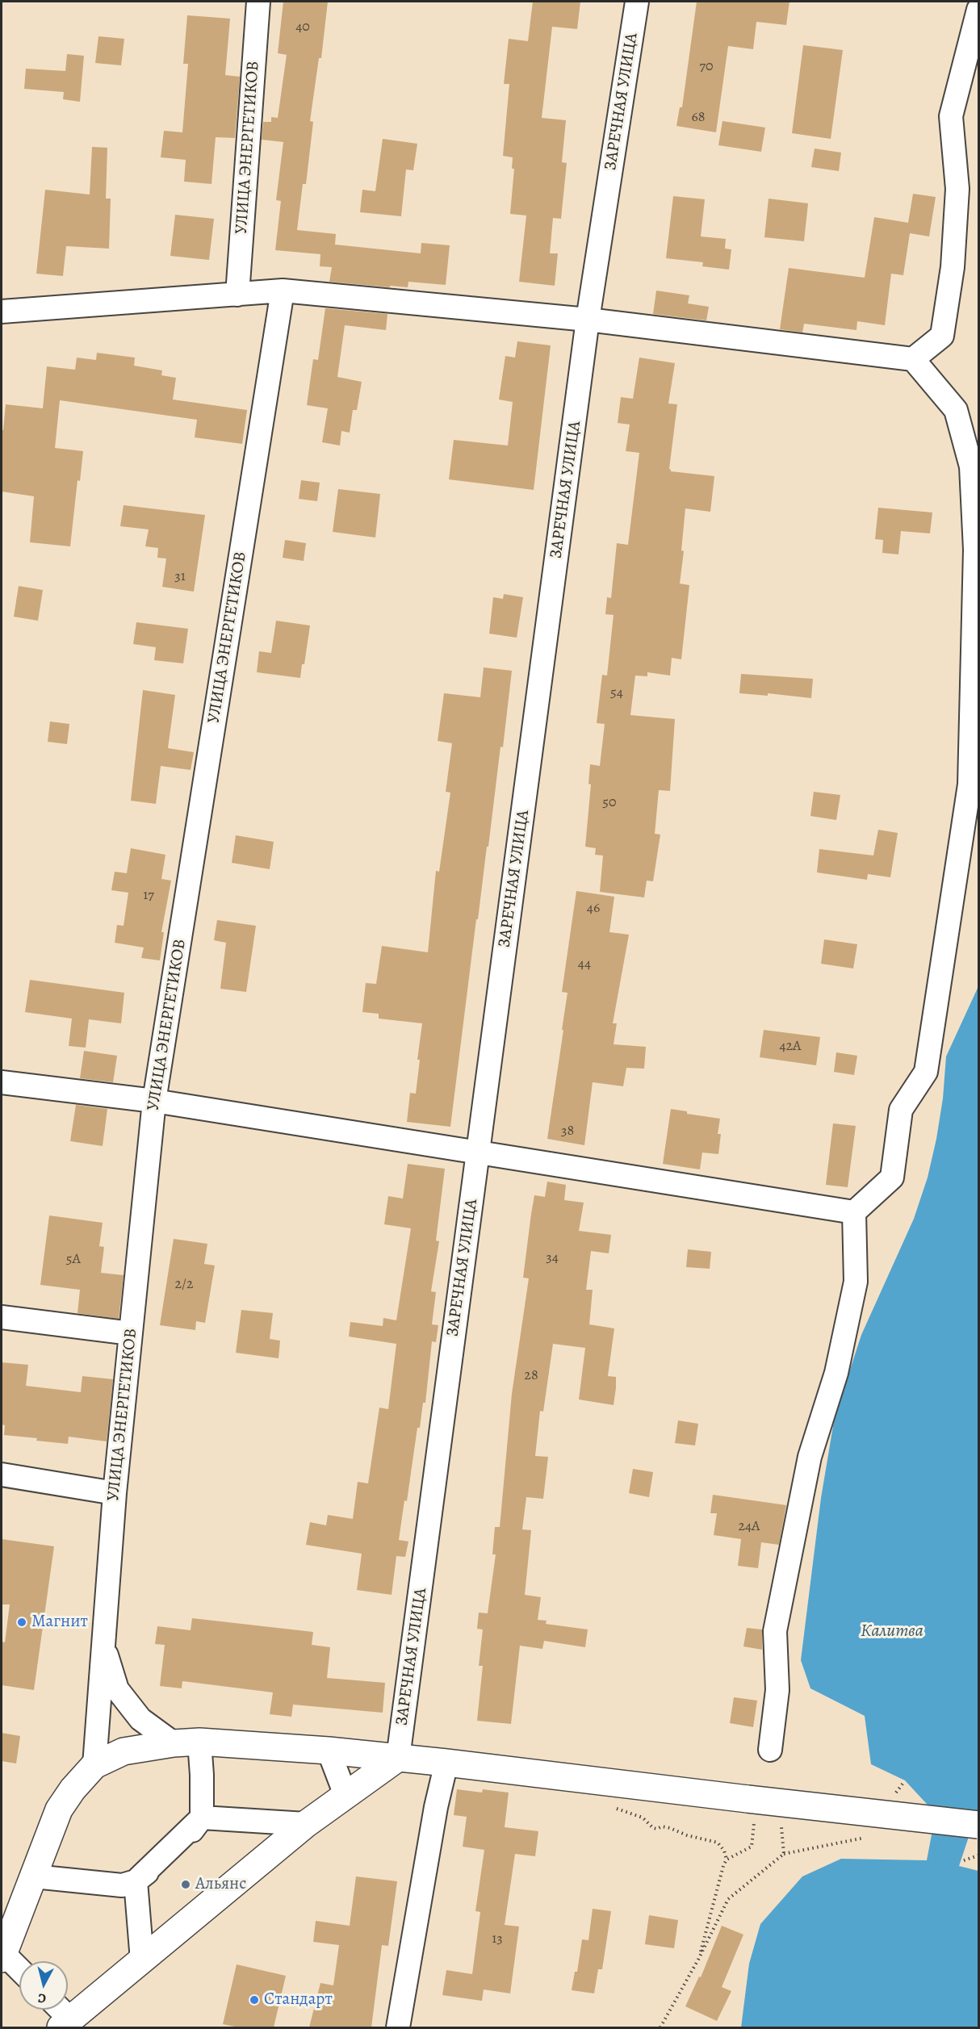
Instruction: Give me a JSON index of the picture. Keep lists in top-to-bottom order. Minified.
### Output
{"streets":{"street":["ЗАРЕЧНАЯ УЛИЦА","УЛИЦА ЭНЕРГЕТИКОВ"]},"water":["Калитва"],"places":["Магнит","Альянс","Стандарт"],"house_numbers":["40","70","68","31","54","50","17","46","44","42А","38","34","5А","2/2","28","24А","13"],"north":"bottom"}
